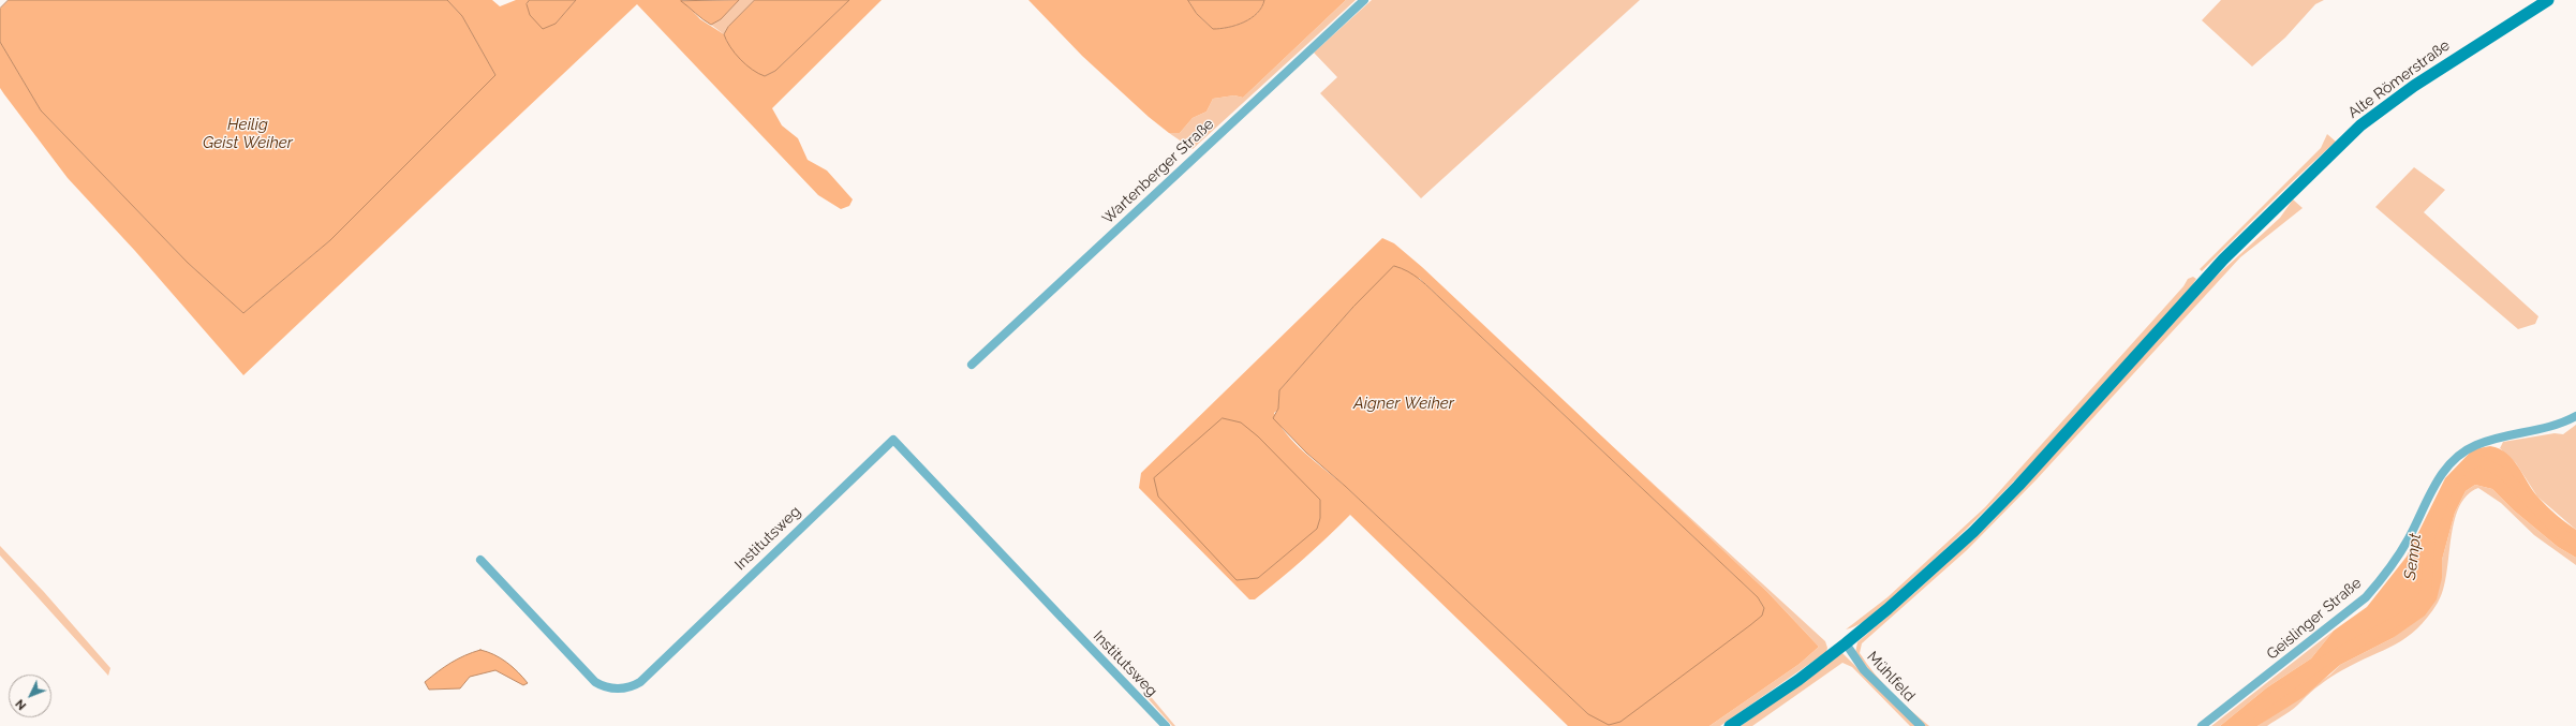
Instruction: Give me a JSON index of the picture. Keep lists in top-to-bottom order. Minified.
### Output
{"streets":{"main road":["Alte Römerstraße"],"street":["Wartenberger Straße","Institutsweg","Geislinger Straße","Mühlfeld"]},"crossings":[["Alte Römerstraße","Mühlfeld"]],"water":["Heilig Geist Weiher","Aigner Weiher","Sempt"],"north":"bottom left"}
